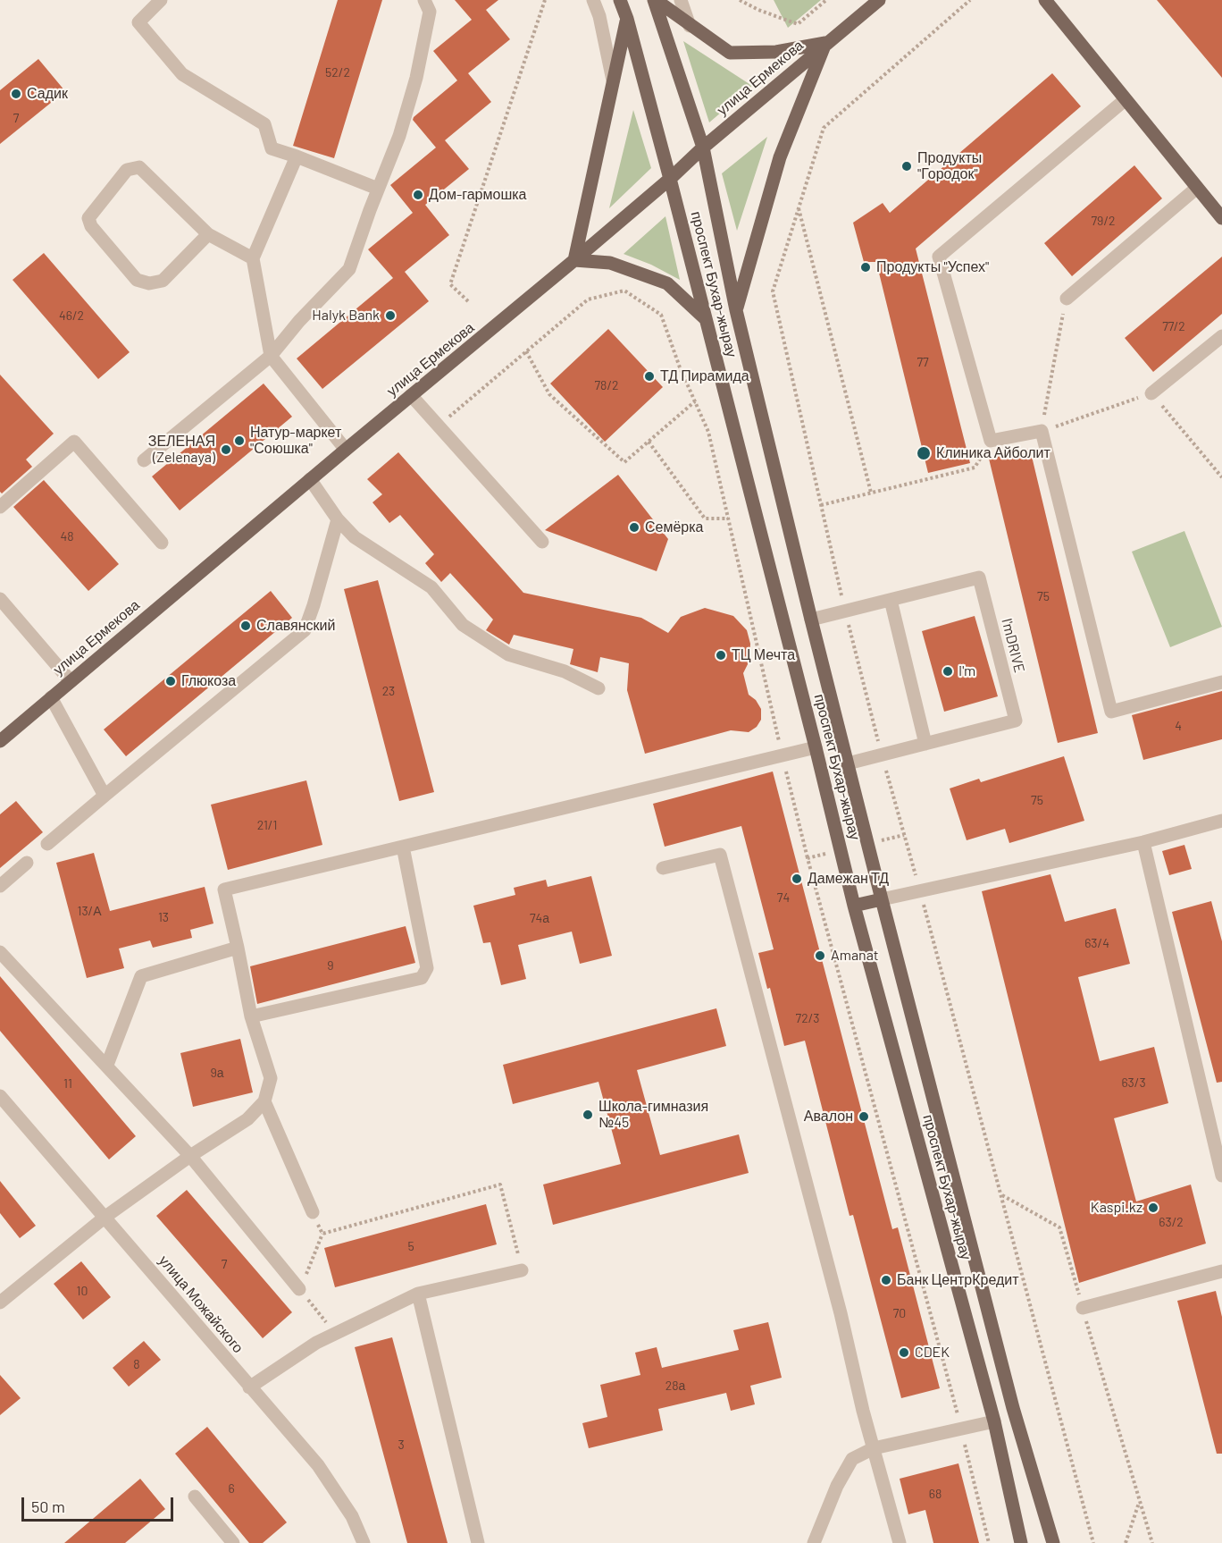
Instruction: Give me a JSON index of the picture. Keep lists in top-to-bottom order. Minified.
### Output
{"streets":{"main road":["улица Ермекова","проспект Бухар-жырау"],"street":["I'mDRIVE","улица Можайского"]},"crossings":[["улица Ермекова","проспект Бухар-жырау"],["проспект Бухар-жырау","I'mDRIVE"]],"places":["Садик","Продукты \"Городок\"","Дом-гармошка","Продукты \"Успех\"","Halyk Bank","ТД Пирамида","Натур-маркет \"Союшка\"","ЗЕЛЕНАЯ (Zelenaya)","Клиника Айболит","Семёрка","Славянский","ТЦ Мечта","I'm","Глюкоза","Дамежан ТД","Amanat","Школа-гимназия №45","Авалон","Kaspi.kz","Банк ЦентрКредит","CDEK"],"house_numbers":["52/2","7","79/2","46/2","77/2","77","78/2","48","75","23","4","75","21/1","74","13/А","13","74а","63/4","9","72/3","9а","63/3","11","63/2","5","7","10","70","8","28а","3","6","68"],"scale_bar":"50 m"}
